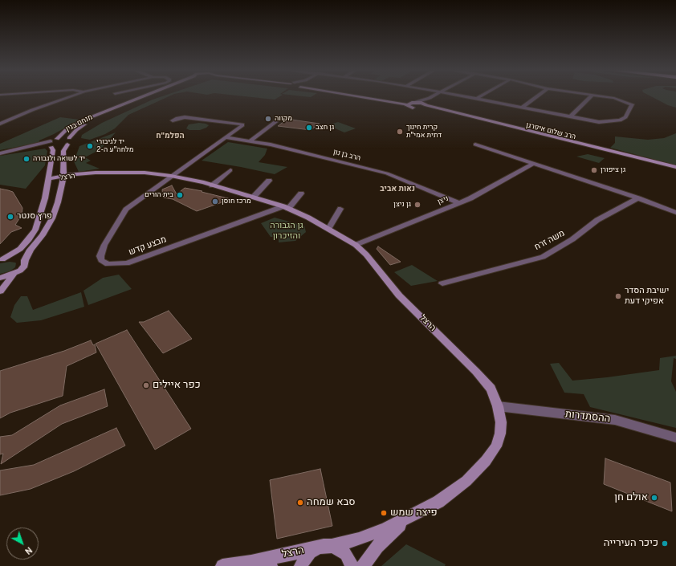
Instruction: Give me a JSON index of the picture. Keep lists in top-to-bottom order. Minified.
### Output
{"streets":{"main road":["מנחם בגין","הרב שלום איפרגן","הרצל"],"street":["הרב בן נון","ניצן","משה זרח","מבצע קדש","ההסתדרות"]},"crossings":[["מנחם בגין","הרצל"],["הרב בן נון","ניצן"],["הרצל","ניצן"],["הרצל","מבצע קדש"],["הרצל","ההסתדרות"]],"districts":["הפלמ\"ח","נאות אביב"],"parks":["גן הגבורה והזיכרון"],"places":["מקווה","גן חצב","קרית חינוך דתית אמי\"ת","יד לגיבורי מלחה\"ע ה-2","יד לשואה ולגבורה","גן ציפורן","בית הורים","מרכז חוסן","גן ניצן","פרץ סנטר","ישיבת הסדר אפיקי דעת","כפר איילים","אולם חן","סבא שמחה","פיצה שמש","כיכר העירייה"],"north":"bottom right"}
